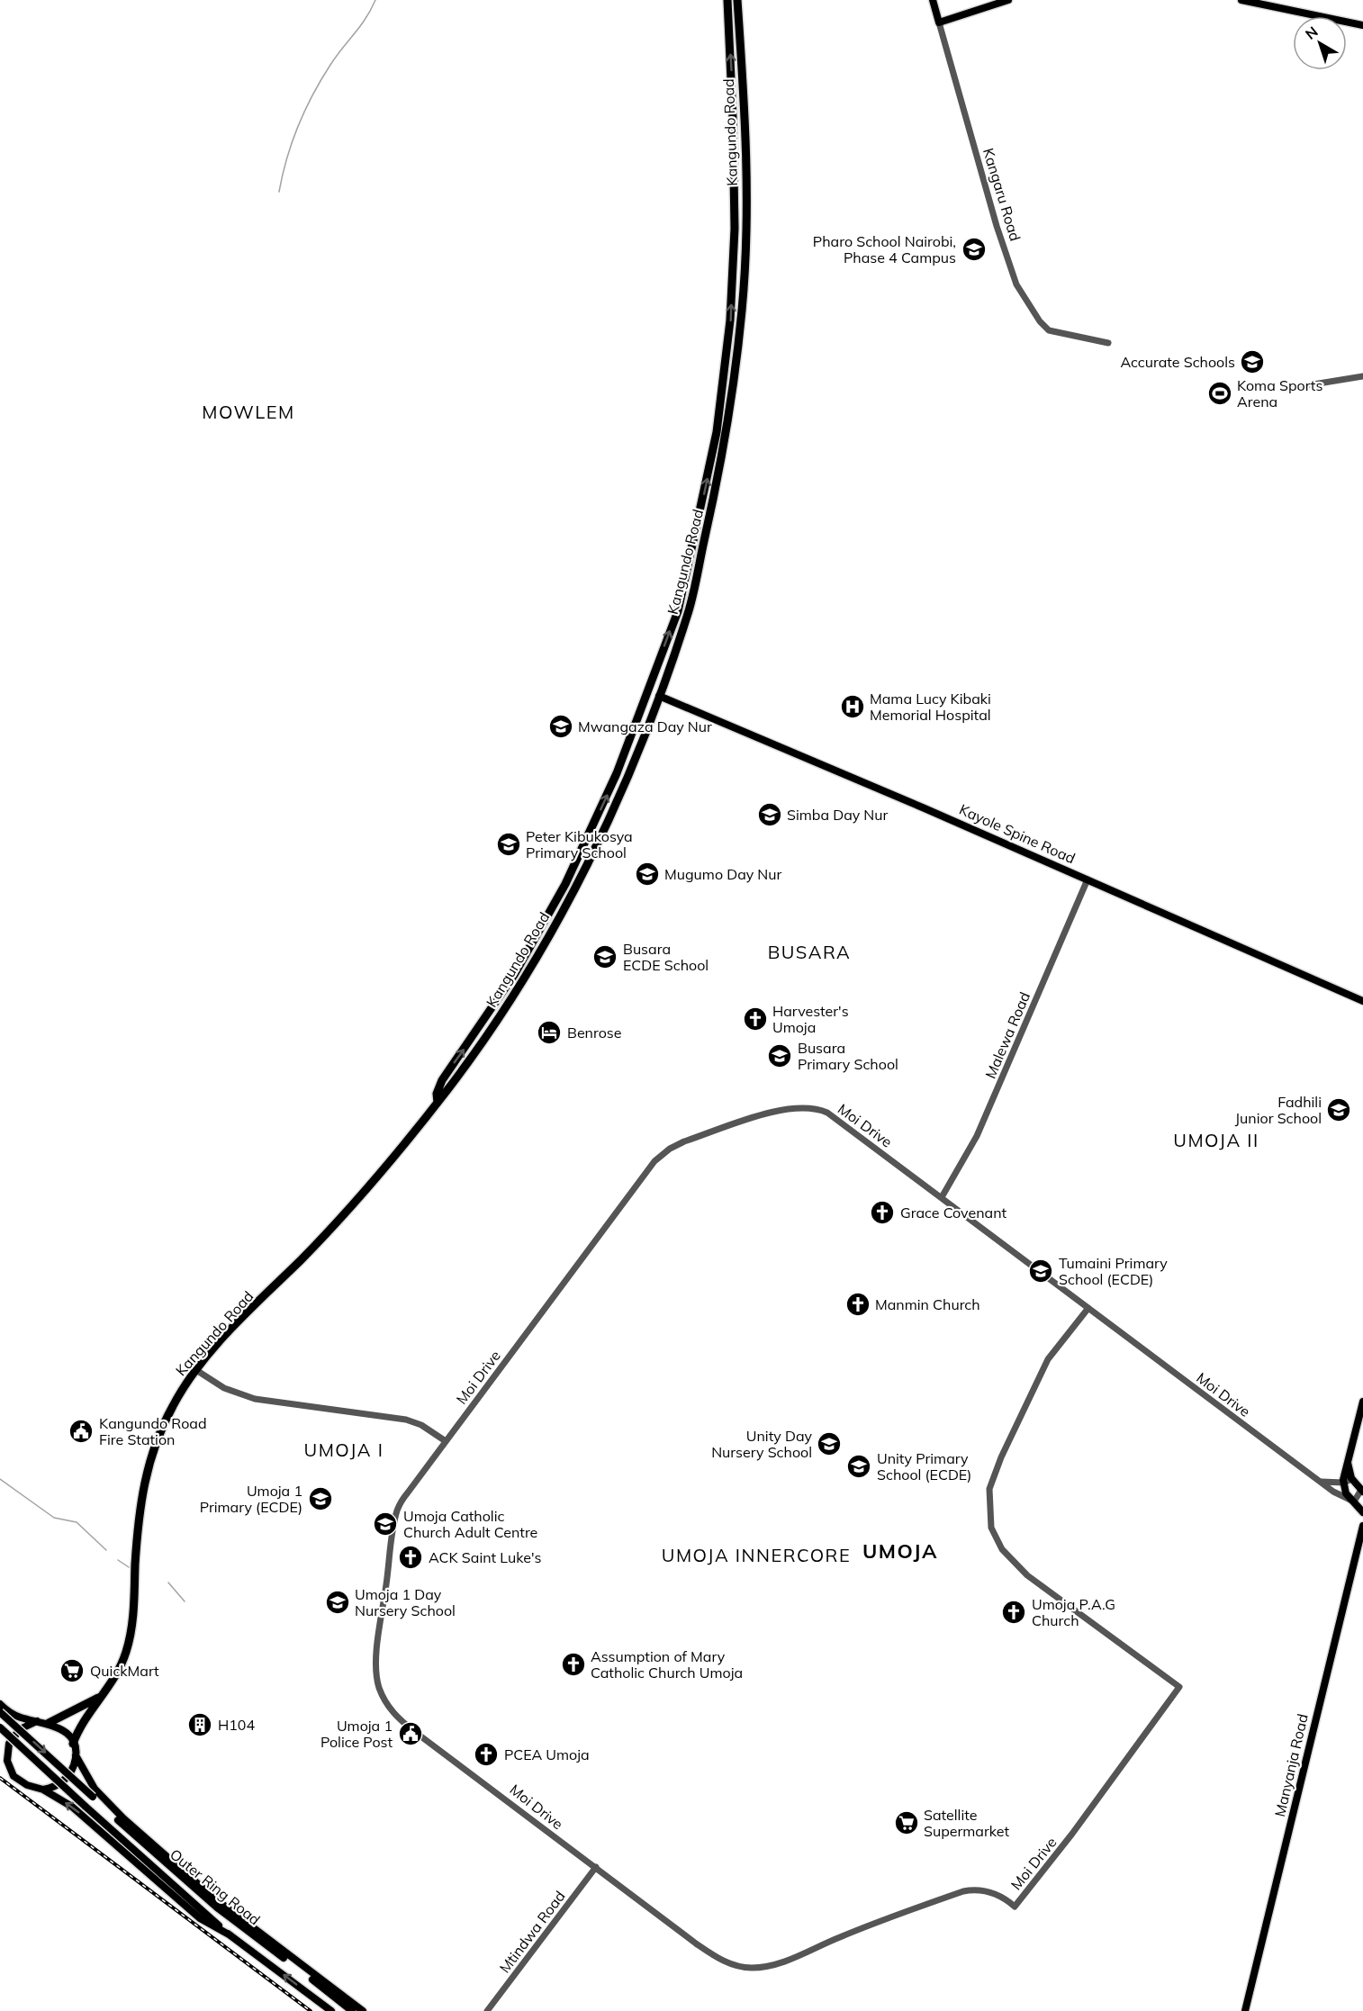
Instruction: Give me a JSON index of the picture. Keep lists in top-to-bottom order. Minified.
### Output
{"streets":{"highway":["Kangundo Road"],"main road":["Kangaru Road","Kayole Spine Road","Manyanja Road","Outer Ring Road"],"street":["Malewa Road","Moi Drive","Mtindwa Road"]},"crossings":[["Kangundo Road","Kayole Spine Road"],["Kangundo Road","Outer Ring Road"],["Kayole Spine Road","Malewa Road"],["Malewa Road","Moi Drive"],["Moi Drive","Mtindwa Road"]],"districts":["MOWLEM","BUSARA","UMOJA II","UMOJA I","UMOJA","UMOJA INNERCORE"],"places":{"school or university":["Pharo School Nairobi, Phase 4 Campus","Accurate Schools","Mwangaza Day Nur","Simba Day Nur","Peter Kibukosya Primary School","Mugumo Day Nur","Busara ECDE School","Busara Primary School","Fadhili Junior School","Tumaini Primary School (ECDE)","Unity Day Nursery School","Unity Primary School (ECDE)","Umoja 1 Primary (ECDE)","Umoja Catholic Church Adult Centre","Umoja 1 Day Nursery School"],"sports":["Koma Sports Arena"],"hospital":["Mama Lucy Kibaki Memorial Hospital"],"church":["Harvester's Umoja","Grace Covenant","Manmin Church","ACK Saint Luke's","Umoja P.A.G Church","Assumption of Mary Catholic Church Umoja","PCEA Umoja"],"hotel":["Benrose"],"public building":["Kangundo Road Fire Station","Umoja 1 Police Post"],"supermarket":["QuickMart","Satellite Supermarket"],"building":["H104"]},"north":"top left"}
